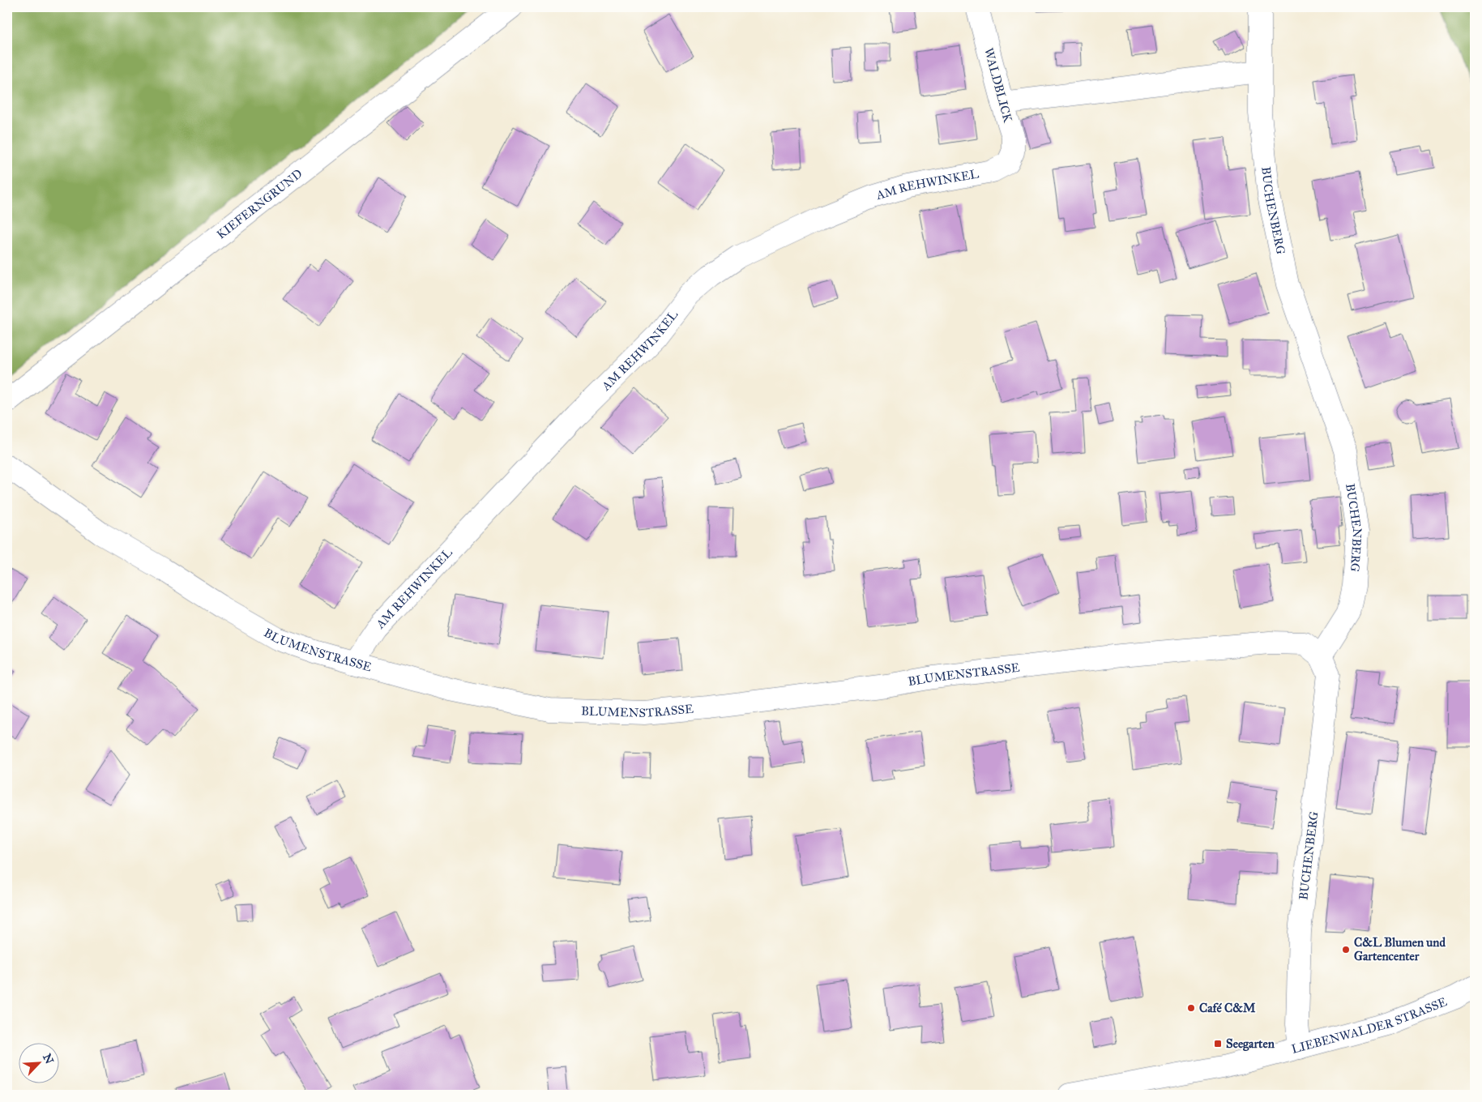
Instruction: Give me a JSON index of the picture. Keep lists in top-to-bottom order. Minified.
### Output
{"streets":{"street":["WALDBLICK","AM REHWINKEL","KIEFERNGRUND","BUCHENBERG","BLUMENSTRASSE","LIEBENWALDER STRASSE"]},"crossings":[["WALDBLICK","AM REHWINKEL"],["AM REHWINKEL","BLUMENSTRASSE"],["BUCHENBERG","BLUMENSTRASSE"],["BUCHENBERG","LIEBENWALDER STRASSE"]],"places":{"other":["C&L Blumen und Gartencenter","Café C&M"],"transit":["Seegarten"]},"north":"top right"}
